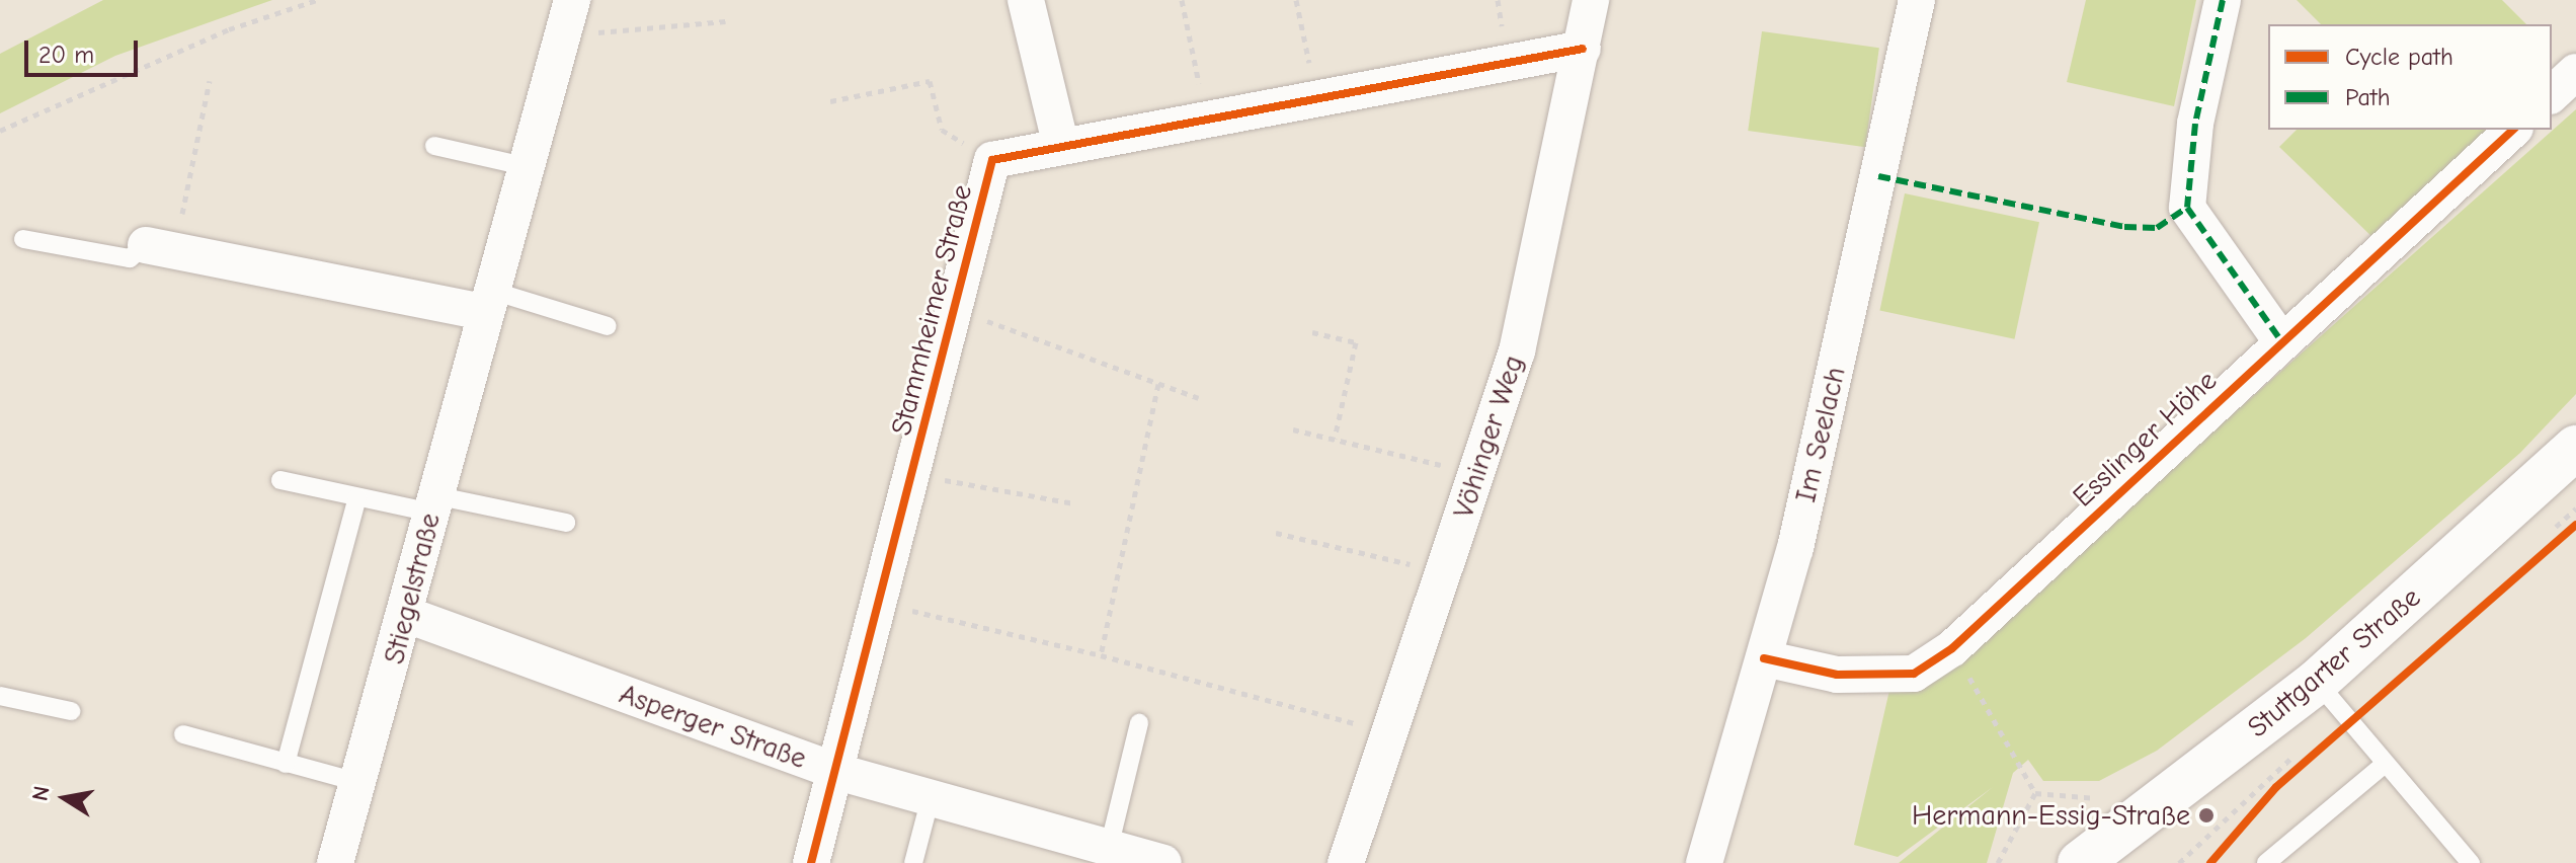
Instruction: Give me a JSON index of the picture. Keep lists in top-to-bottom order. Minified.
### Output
{"streets":{"street":["Stammheimer Straße","Im Seelach","Vöhinger Weg","Esslinger Höhe","Stiegelstraße","Stuttgarter Straße","Asperger Straße"]},"crossings":[["Stammheimer Straße","Vöhinger Weg"],["Stammheimer Straße","Asperger Straße"],["Im Seelach","Esslinger Höhe"],["Stiegelstraße","Asperger Straße"]],"places":["Hermann-Essig-Straße"],"legend":["Cycle path","Path"],"scale_bar":"20 m","north":"left"}
